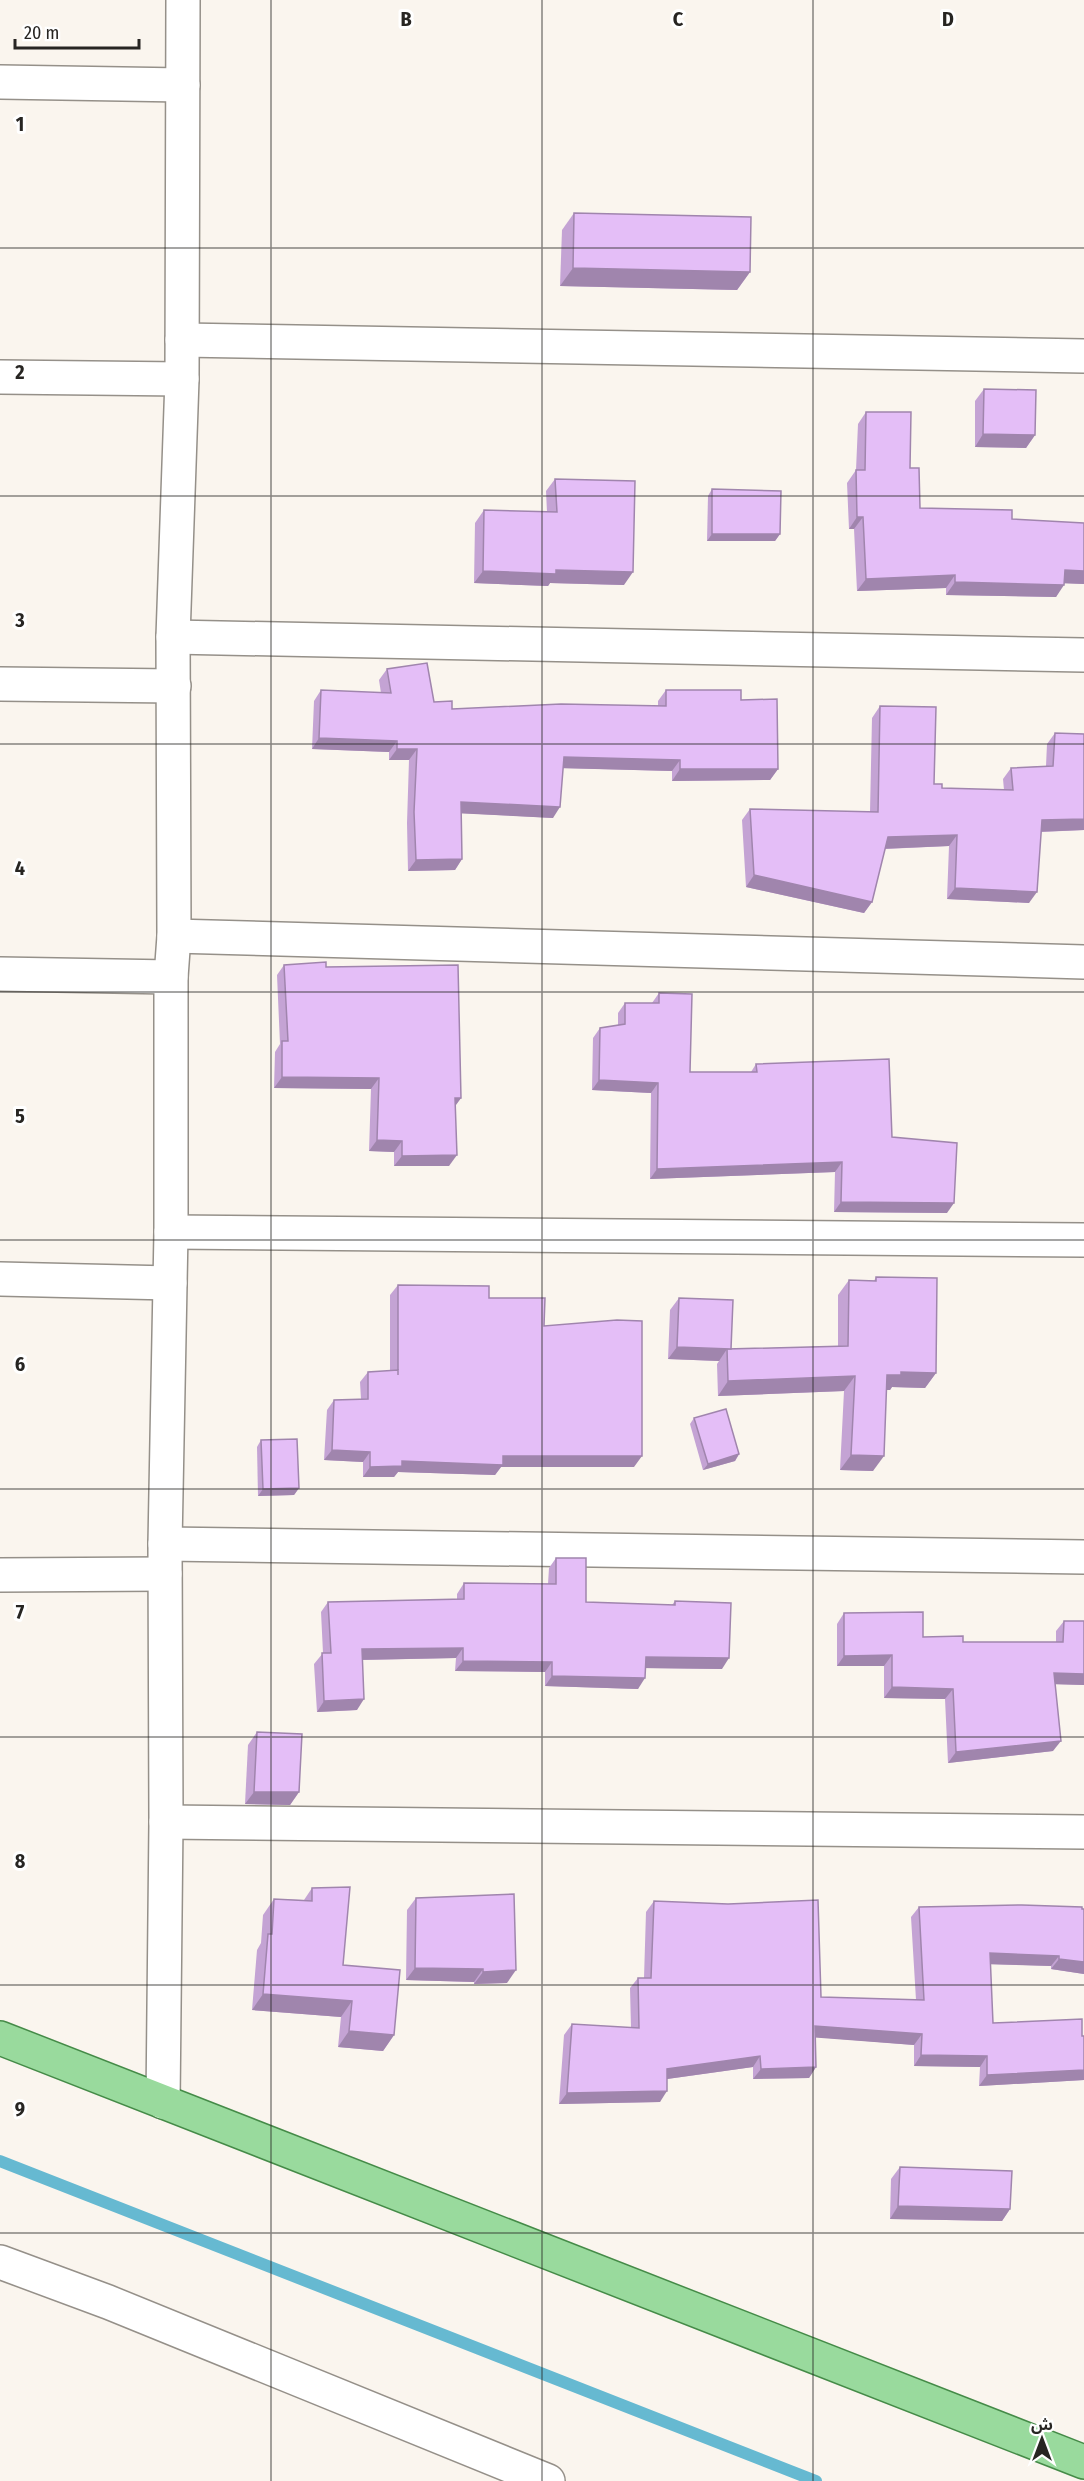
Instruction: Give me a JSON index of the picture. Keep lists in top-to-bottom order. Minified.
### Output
{"scale_bar":"20 m","north":"top","grid":{"columns":["B","C","D"],"rows":["1","2","3","4","5","6","7","8","9"]}}
